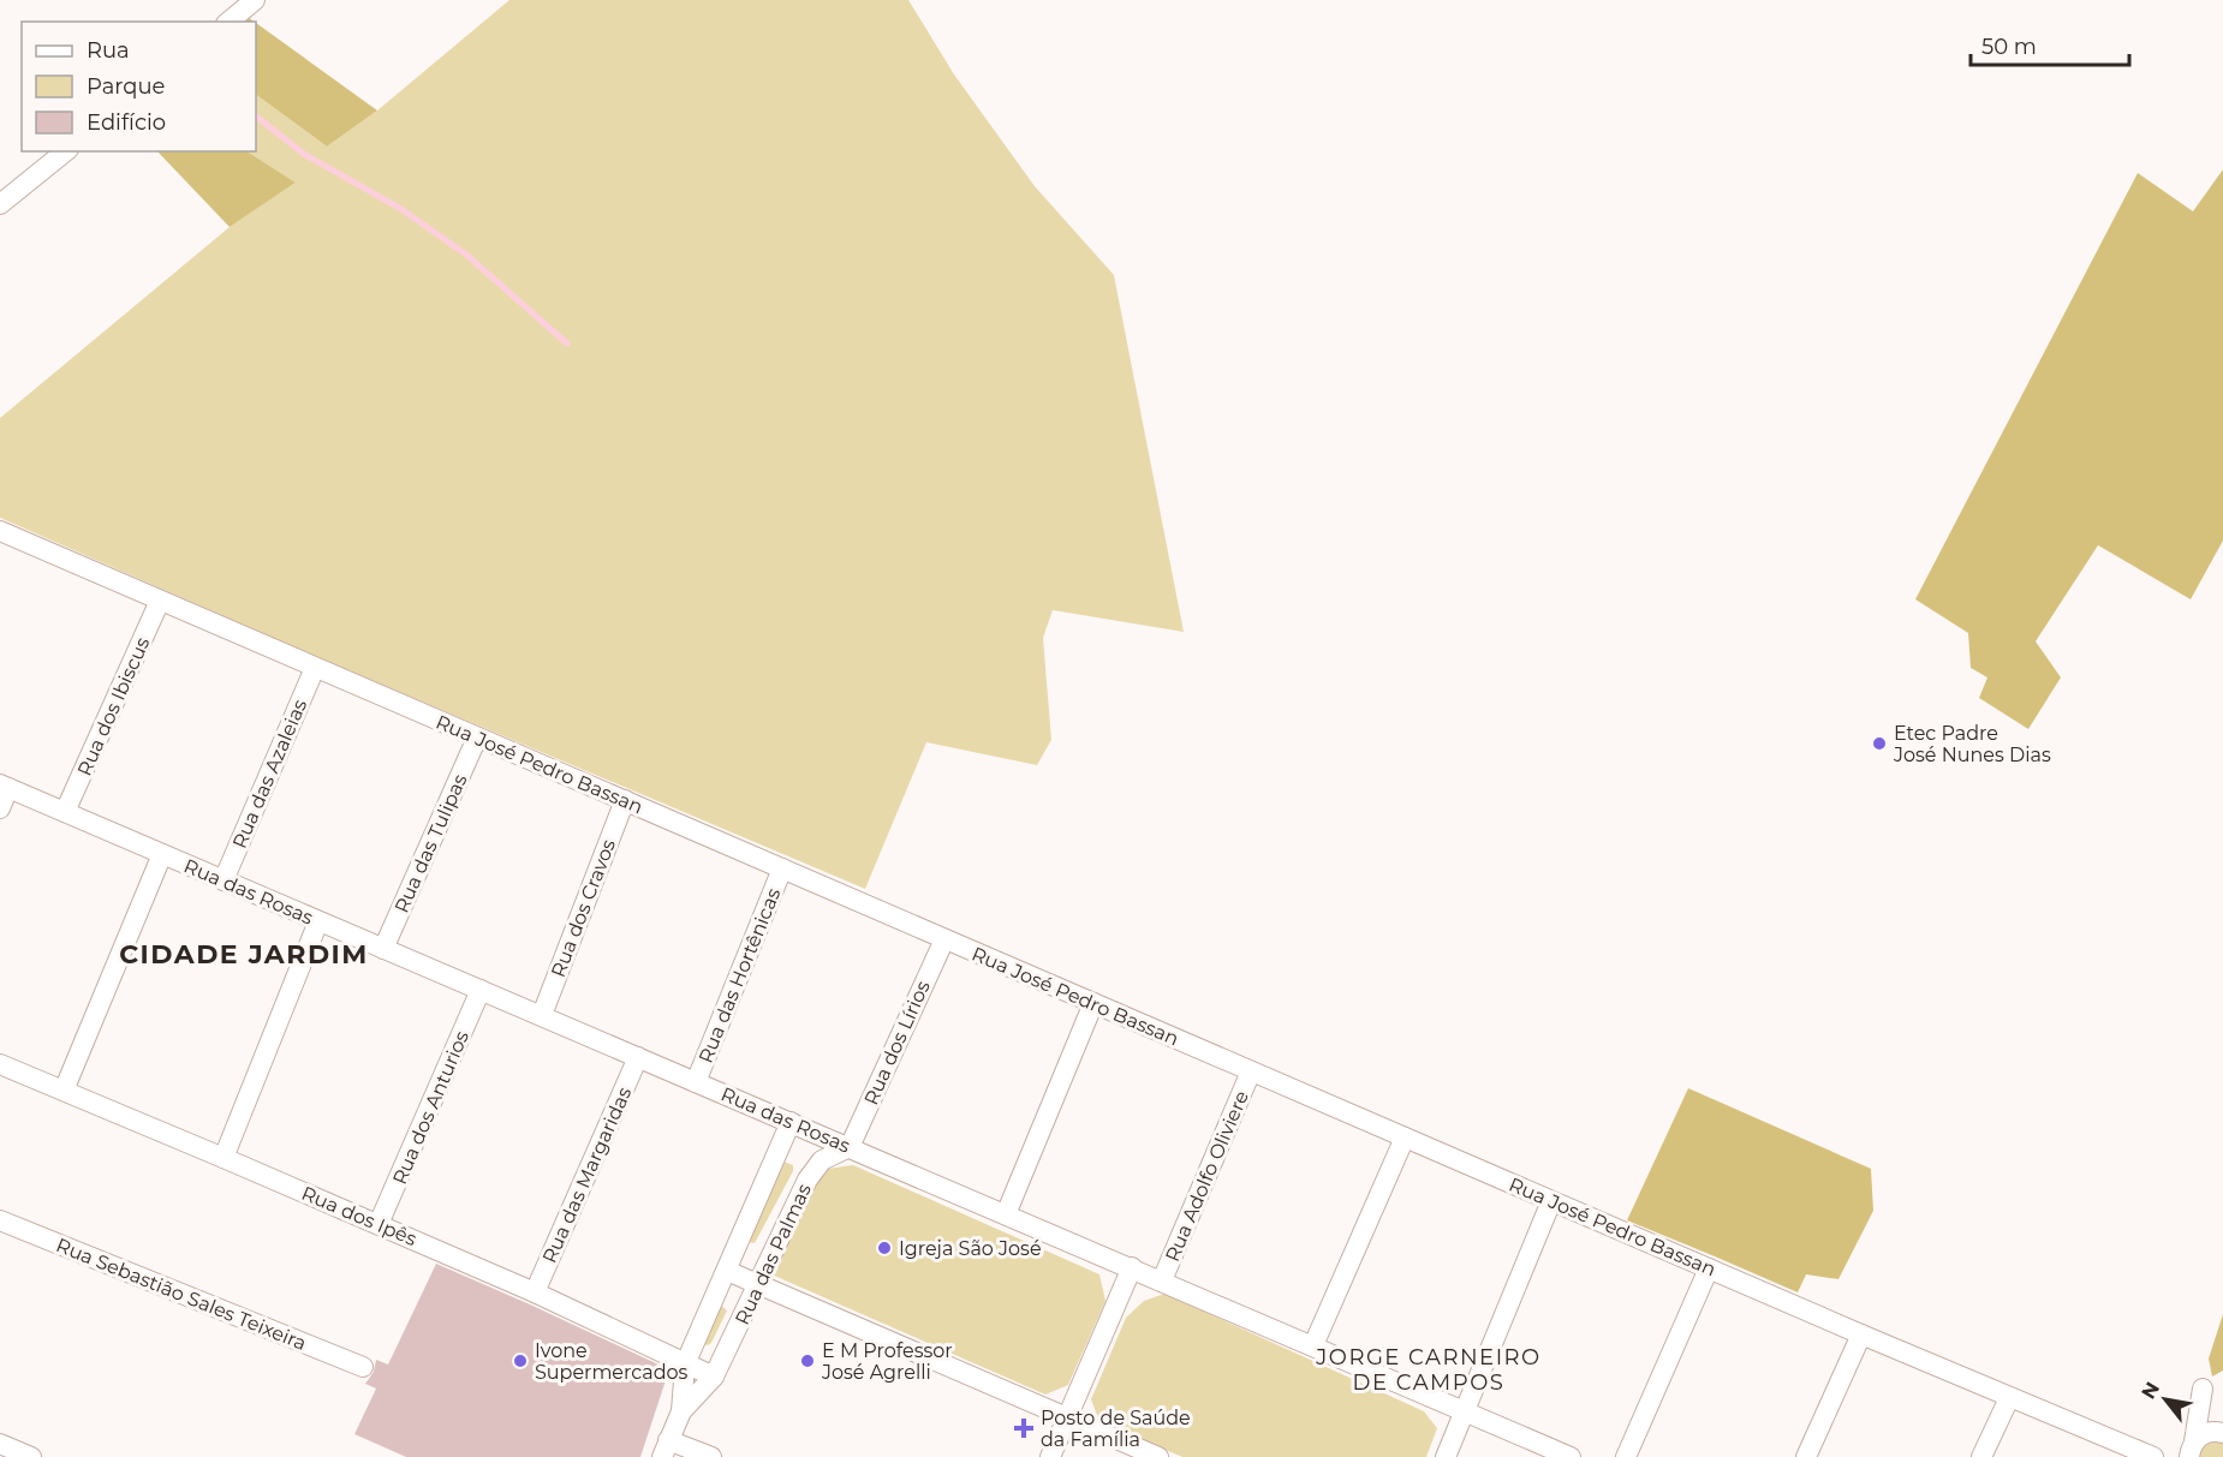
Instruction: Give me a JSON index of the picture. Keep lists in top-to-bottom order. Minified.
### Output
{"streets":{"street":["Rua dos Ibiscus","Rua José Pedro Bassan","Rua das Azaleias","Rua das Tulipas","Rua das Rosas","Rua dos Cravos","Rua das Hortênicas","Rua dos Lírios","Rua dos Anturios","Rua das Margaridas","Rua Adolfo Oliviere","Rua dos Ipês","Rua das Palmas","Rua Sebastião Sales Teixeira"]},"crossings":[["Rua dos Ibiscus","Rua José Pedro Bassan"],["Rua dos Ibiscus","Rua das Rosas"],["Rua José Pedro Bassan","Rua das Azaleias"],["Rua José Pedro Bassan","Rua das Tulipas"],["Rua José Pedro Bassan","Rua dos Cravos"],["Rua José Pedro Bassan","Rua das Hortênicas"],["Rua José Pedro Bassan","Rua dos Lírios"],["Rua José Pedro Bassan","Rua Adolfo Oliviere"],["Rua das Azaleias","Rua das Rosas"],["Rua das Tulipas","Rua das Rosas"],["Rua das Rosas","Rua dos Cravos"],["Rua das Rosas","Rua das Hortênicas"],["Rua das Rosas","Rua dos Lírios"],["Rua das Rosas","Rua dos Anturios"],["Rua das Rosas","Rua das Margaridas"],["Rua das Rosas","Rua Adolfo Oliviere"],["Rua das Rosas","Rua das Palmas"],["Rua dos Lírios","Rua das Palmas"],["Rua dos Anturios","Rua dos Ipês"],["Rua das Margaridas","Rua dos Ipês"],["Rua dos Ipês","Rua das Palmas"]],"districts":["CIDADE JARDIM","JORGE CARNEIRO DE CAMPOS"],"places":{"other":["Etec Padre José Nunes Dias","Igreja São José","Ivone Supermercados","E M Professor José Agrelli"],"health":["Posto de Saúde da Família"]},"legend":["Rua","Parque","Edifício"],"scale_bar":"50 m","north":"top left"}
